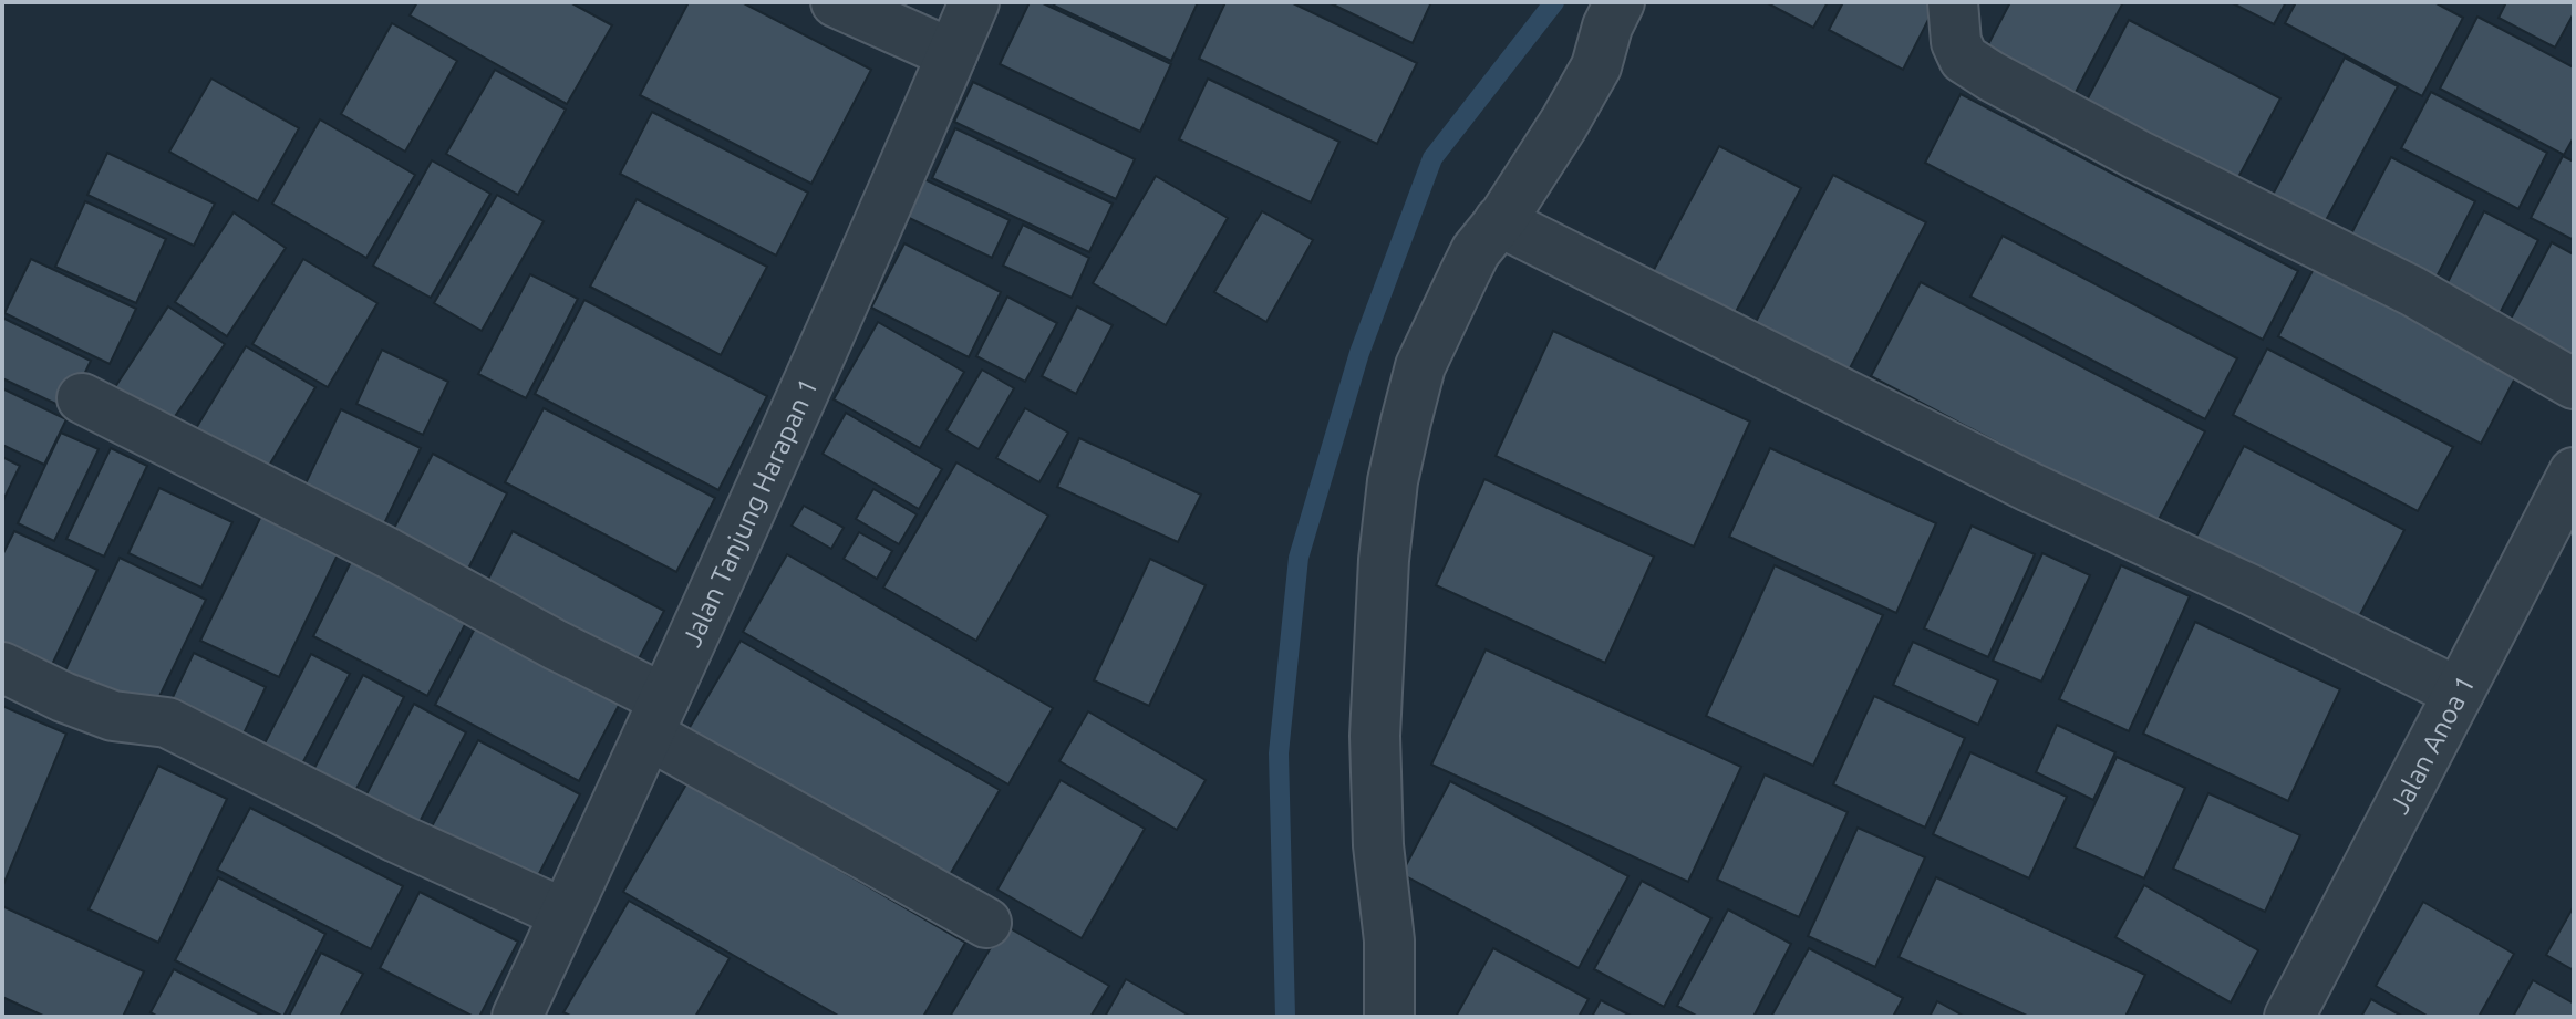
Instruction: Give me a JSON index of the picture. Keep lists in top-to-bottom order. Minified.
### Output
{"streets":{"street":["Jalan Tanjung Harapan 1","Jalan Anoa 1"]}}
